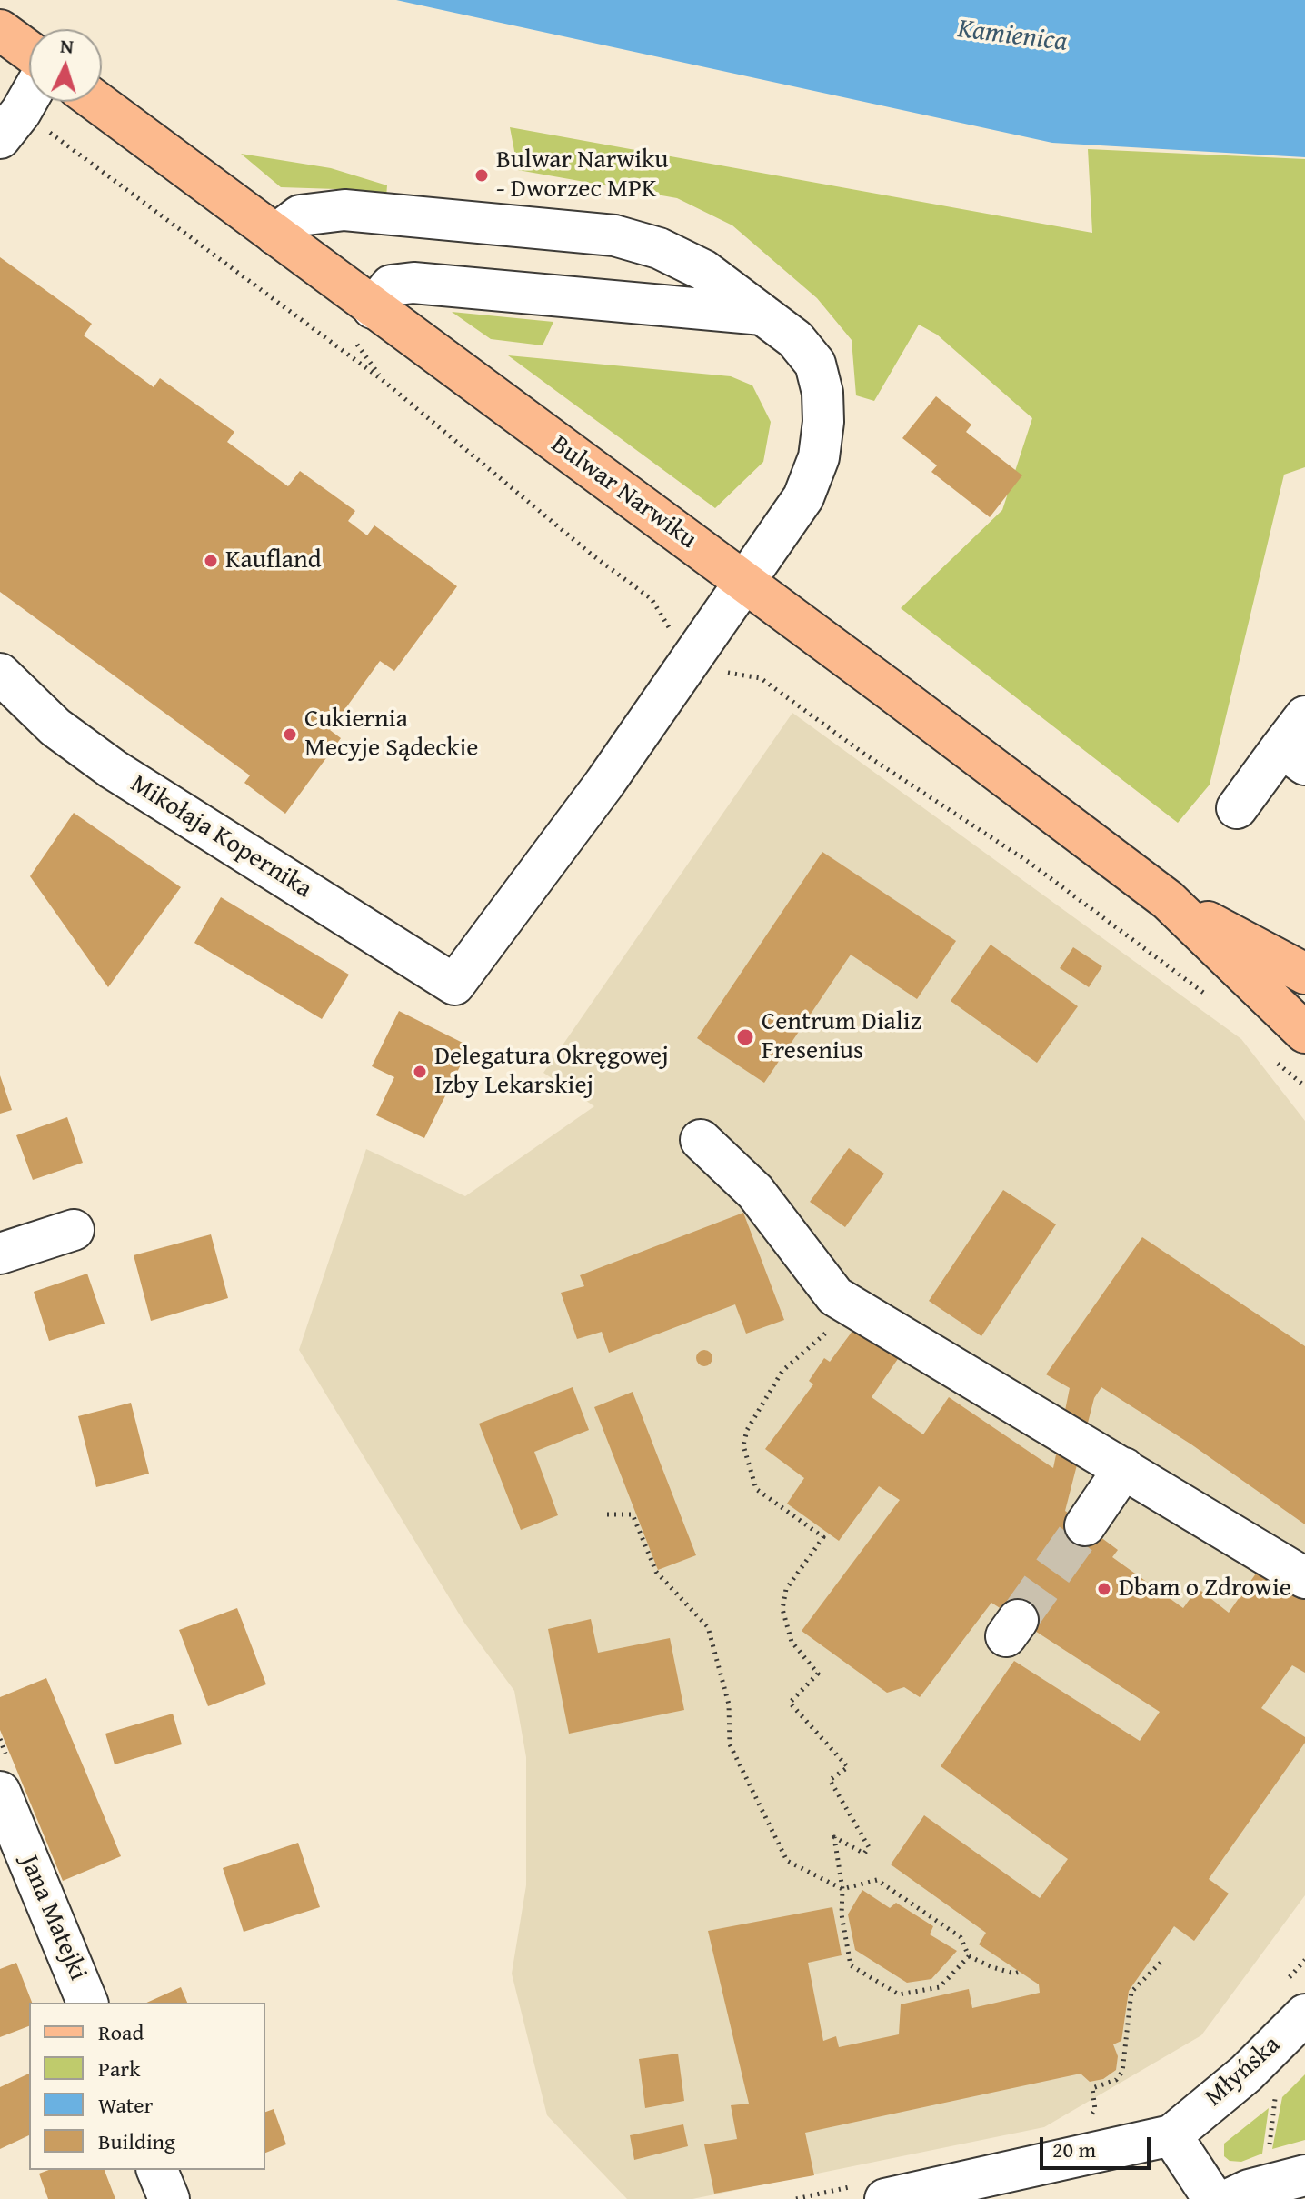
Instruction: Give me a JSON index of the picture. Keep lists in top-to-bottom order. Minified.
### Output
{"streets":{"main road":["Bulwar Narwiku"],"street":["Mikołaja Kopernika","Jana Matejki","Młyńska"]},"crossings":[["Bulwar Narwiku","Mikołaja Kopernika"]],"water":["Kamienica"],"places":["Bulwar Narwiku - Dworzec MPK","Kaufland","Cukiernia Mecyje Sądeckie","Centrum Dializ Fresenius","Delegatura Okręgowej Izby Lekarskiej","Dbam o Zdrowie"],"legend":["Road","Park","Water","Building"],"scale_bar":"20 m","north":"top"}
